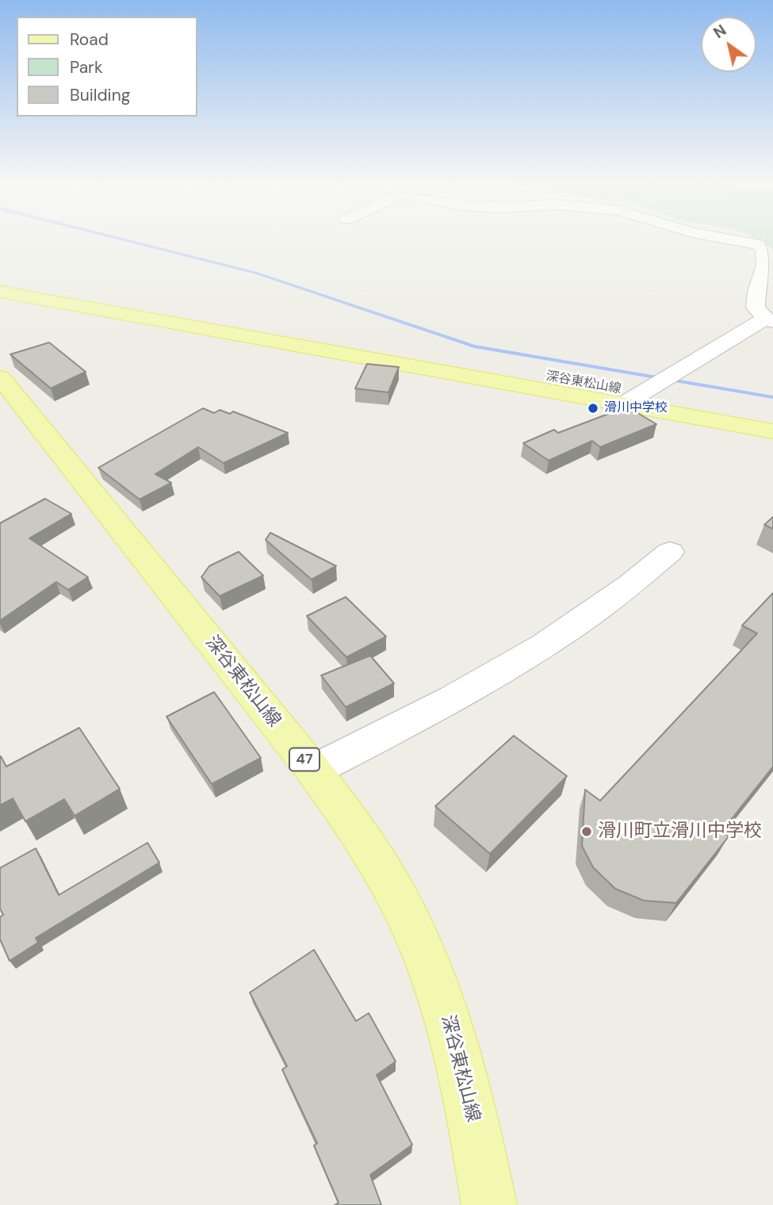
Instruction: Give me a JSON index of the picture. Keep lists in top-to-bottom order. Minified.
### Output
{"streets":{"main road":["深谷東松山線","47"]},"places":["滑川中学校","滑川町立滑川中学校"],"legend":["Road","Park","Building"],"north":"top left"}
